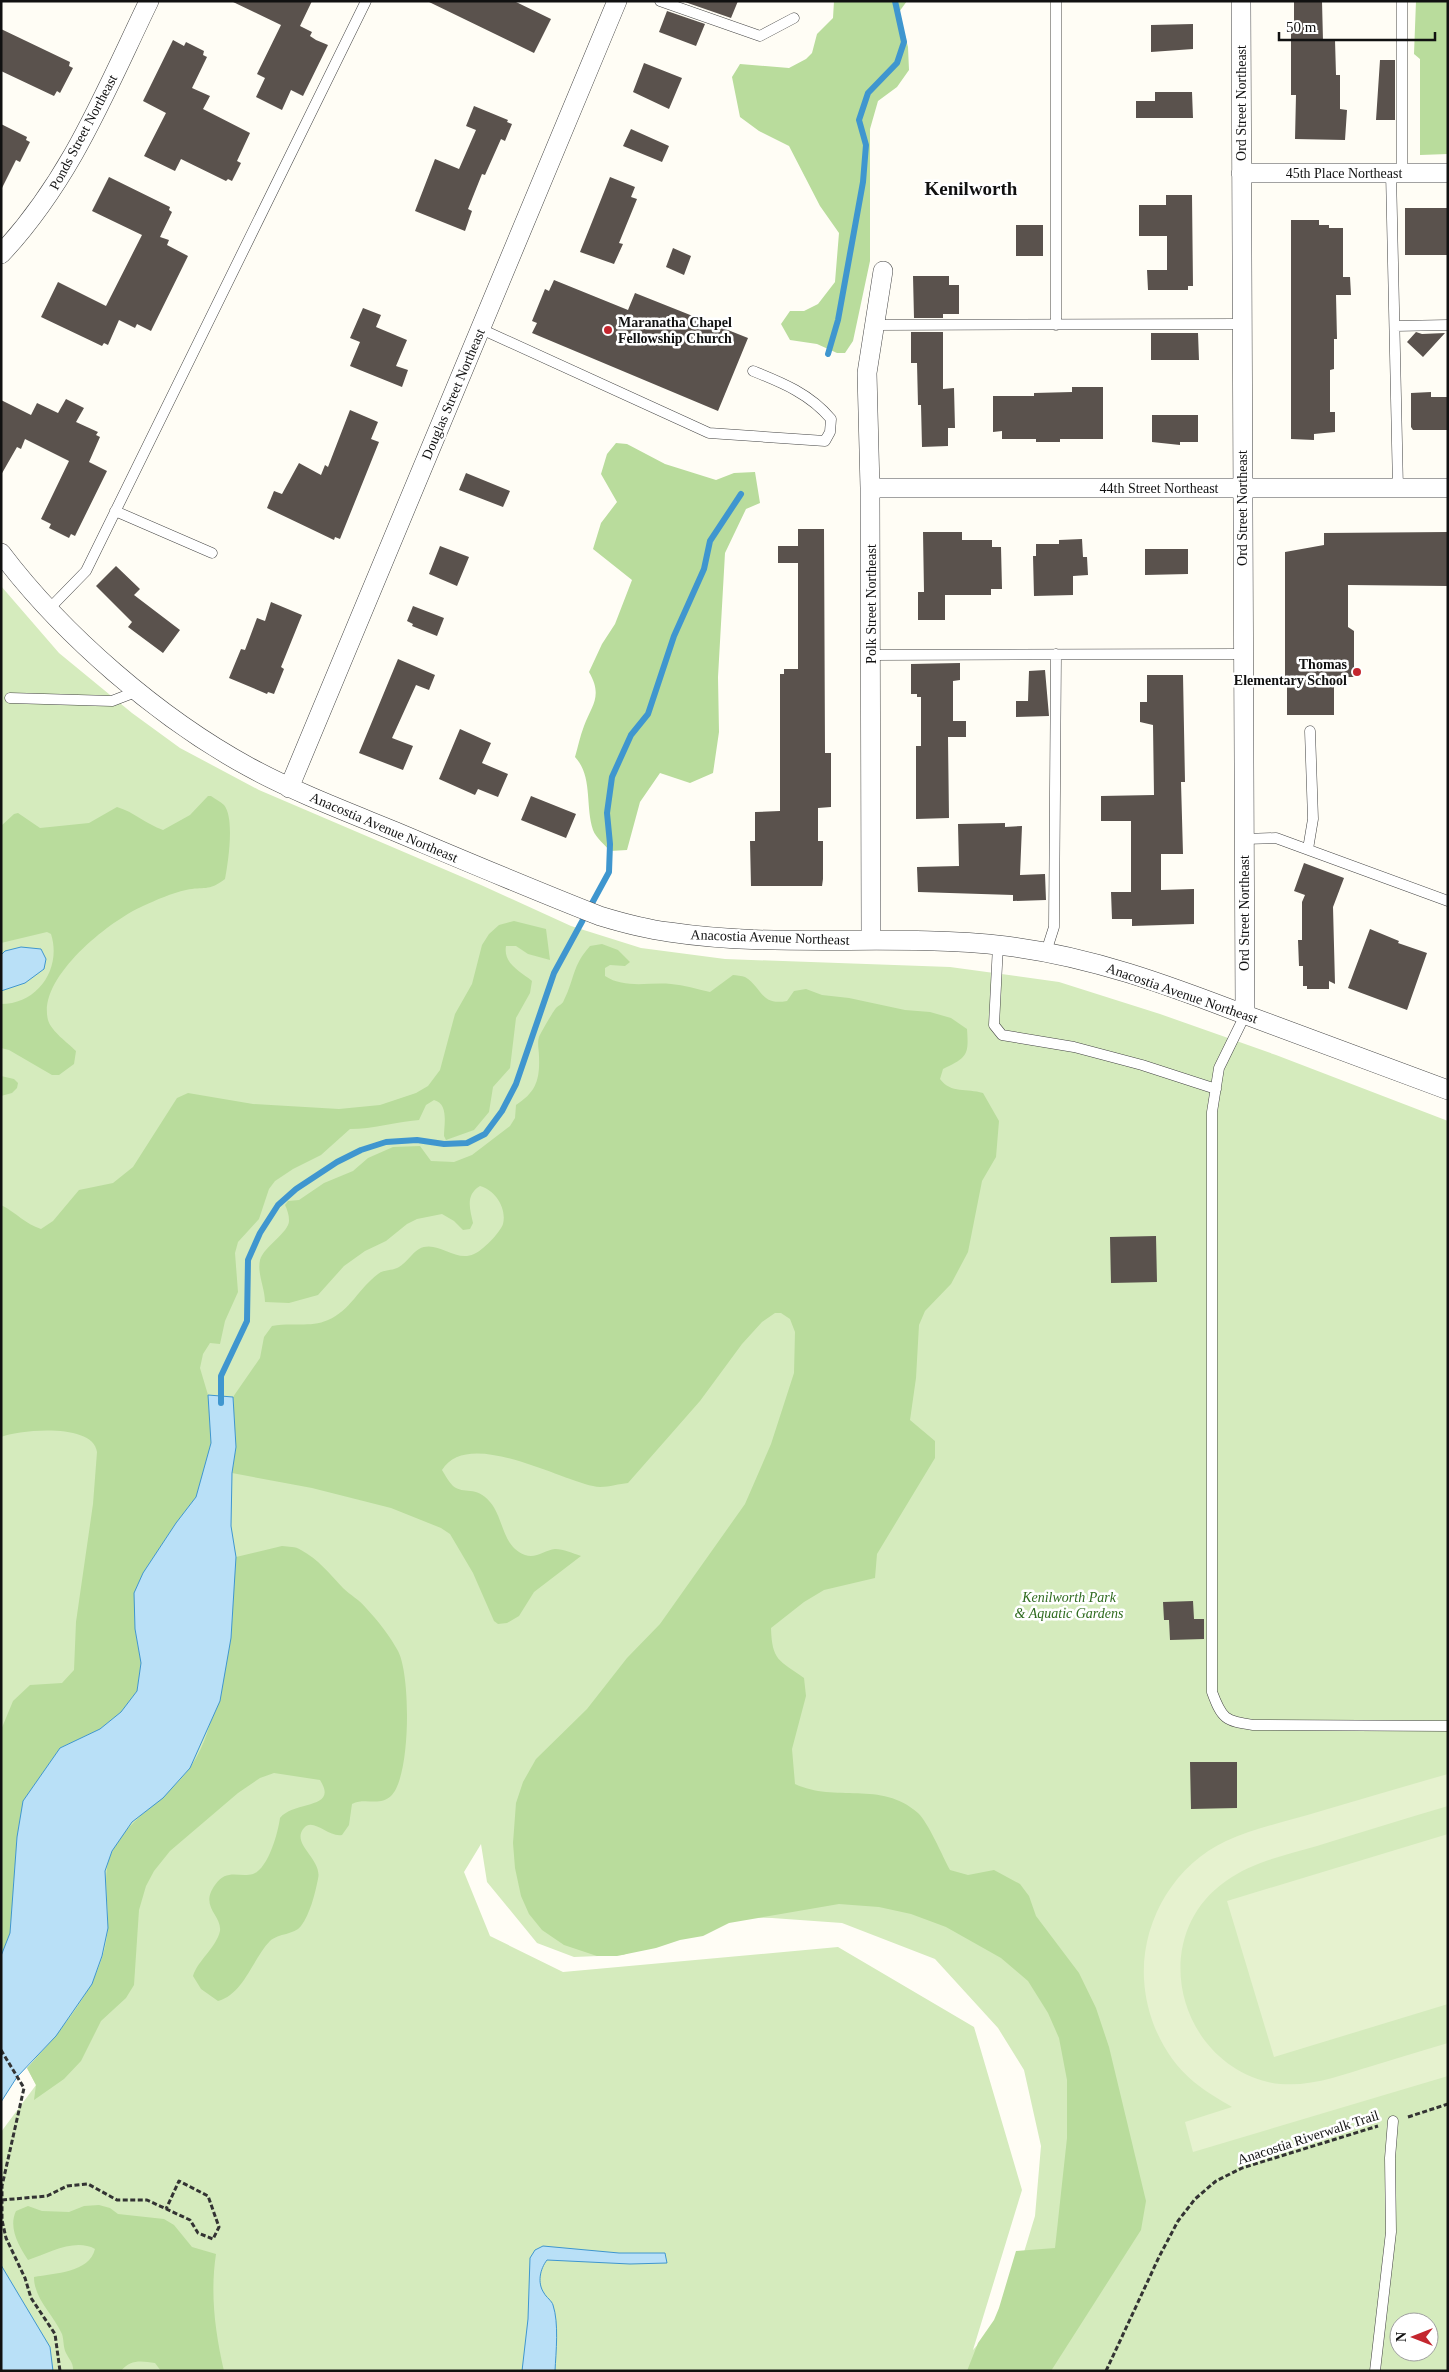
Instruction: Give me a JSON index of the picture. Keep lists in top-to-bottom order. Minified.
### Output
{"streets":{"street":["Ord Street Northeast","Ponds Street Northeast","45th Place Northeast","Douglas Street Northeast","44th Street Northeast","Polk Street Northeast","Anacostia Avenue Northeast"],"path":["Anacostia Riverwalk Trail"]},"crossings":[["Ord Street Northeast","45th Place Northeast"],["Ord Street Northeast","44th Street Northeast"],["Ord Street Northeast","Anacostia Avenue Northeast"],["Douglas Street Northeast","Anacostia Avenue Northeast"],["44th Street Northeast","Polk Street Northeast"],["Polk Street Northeast","Anacostia Avenue Northeast"]],"districts":["Kenilworth"],"parks":["Kenilworth Park & Aquatic Gardens"],"places":["Maranatha Chapel Fellowship Church","Thomas Elementary School"],"scale_bar":"50 m","north":"left"}
